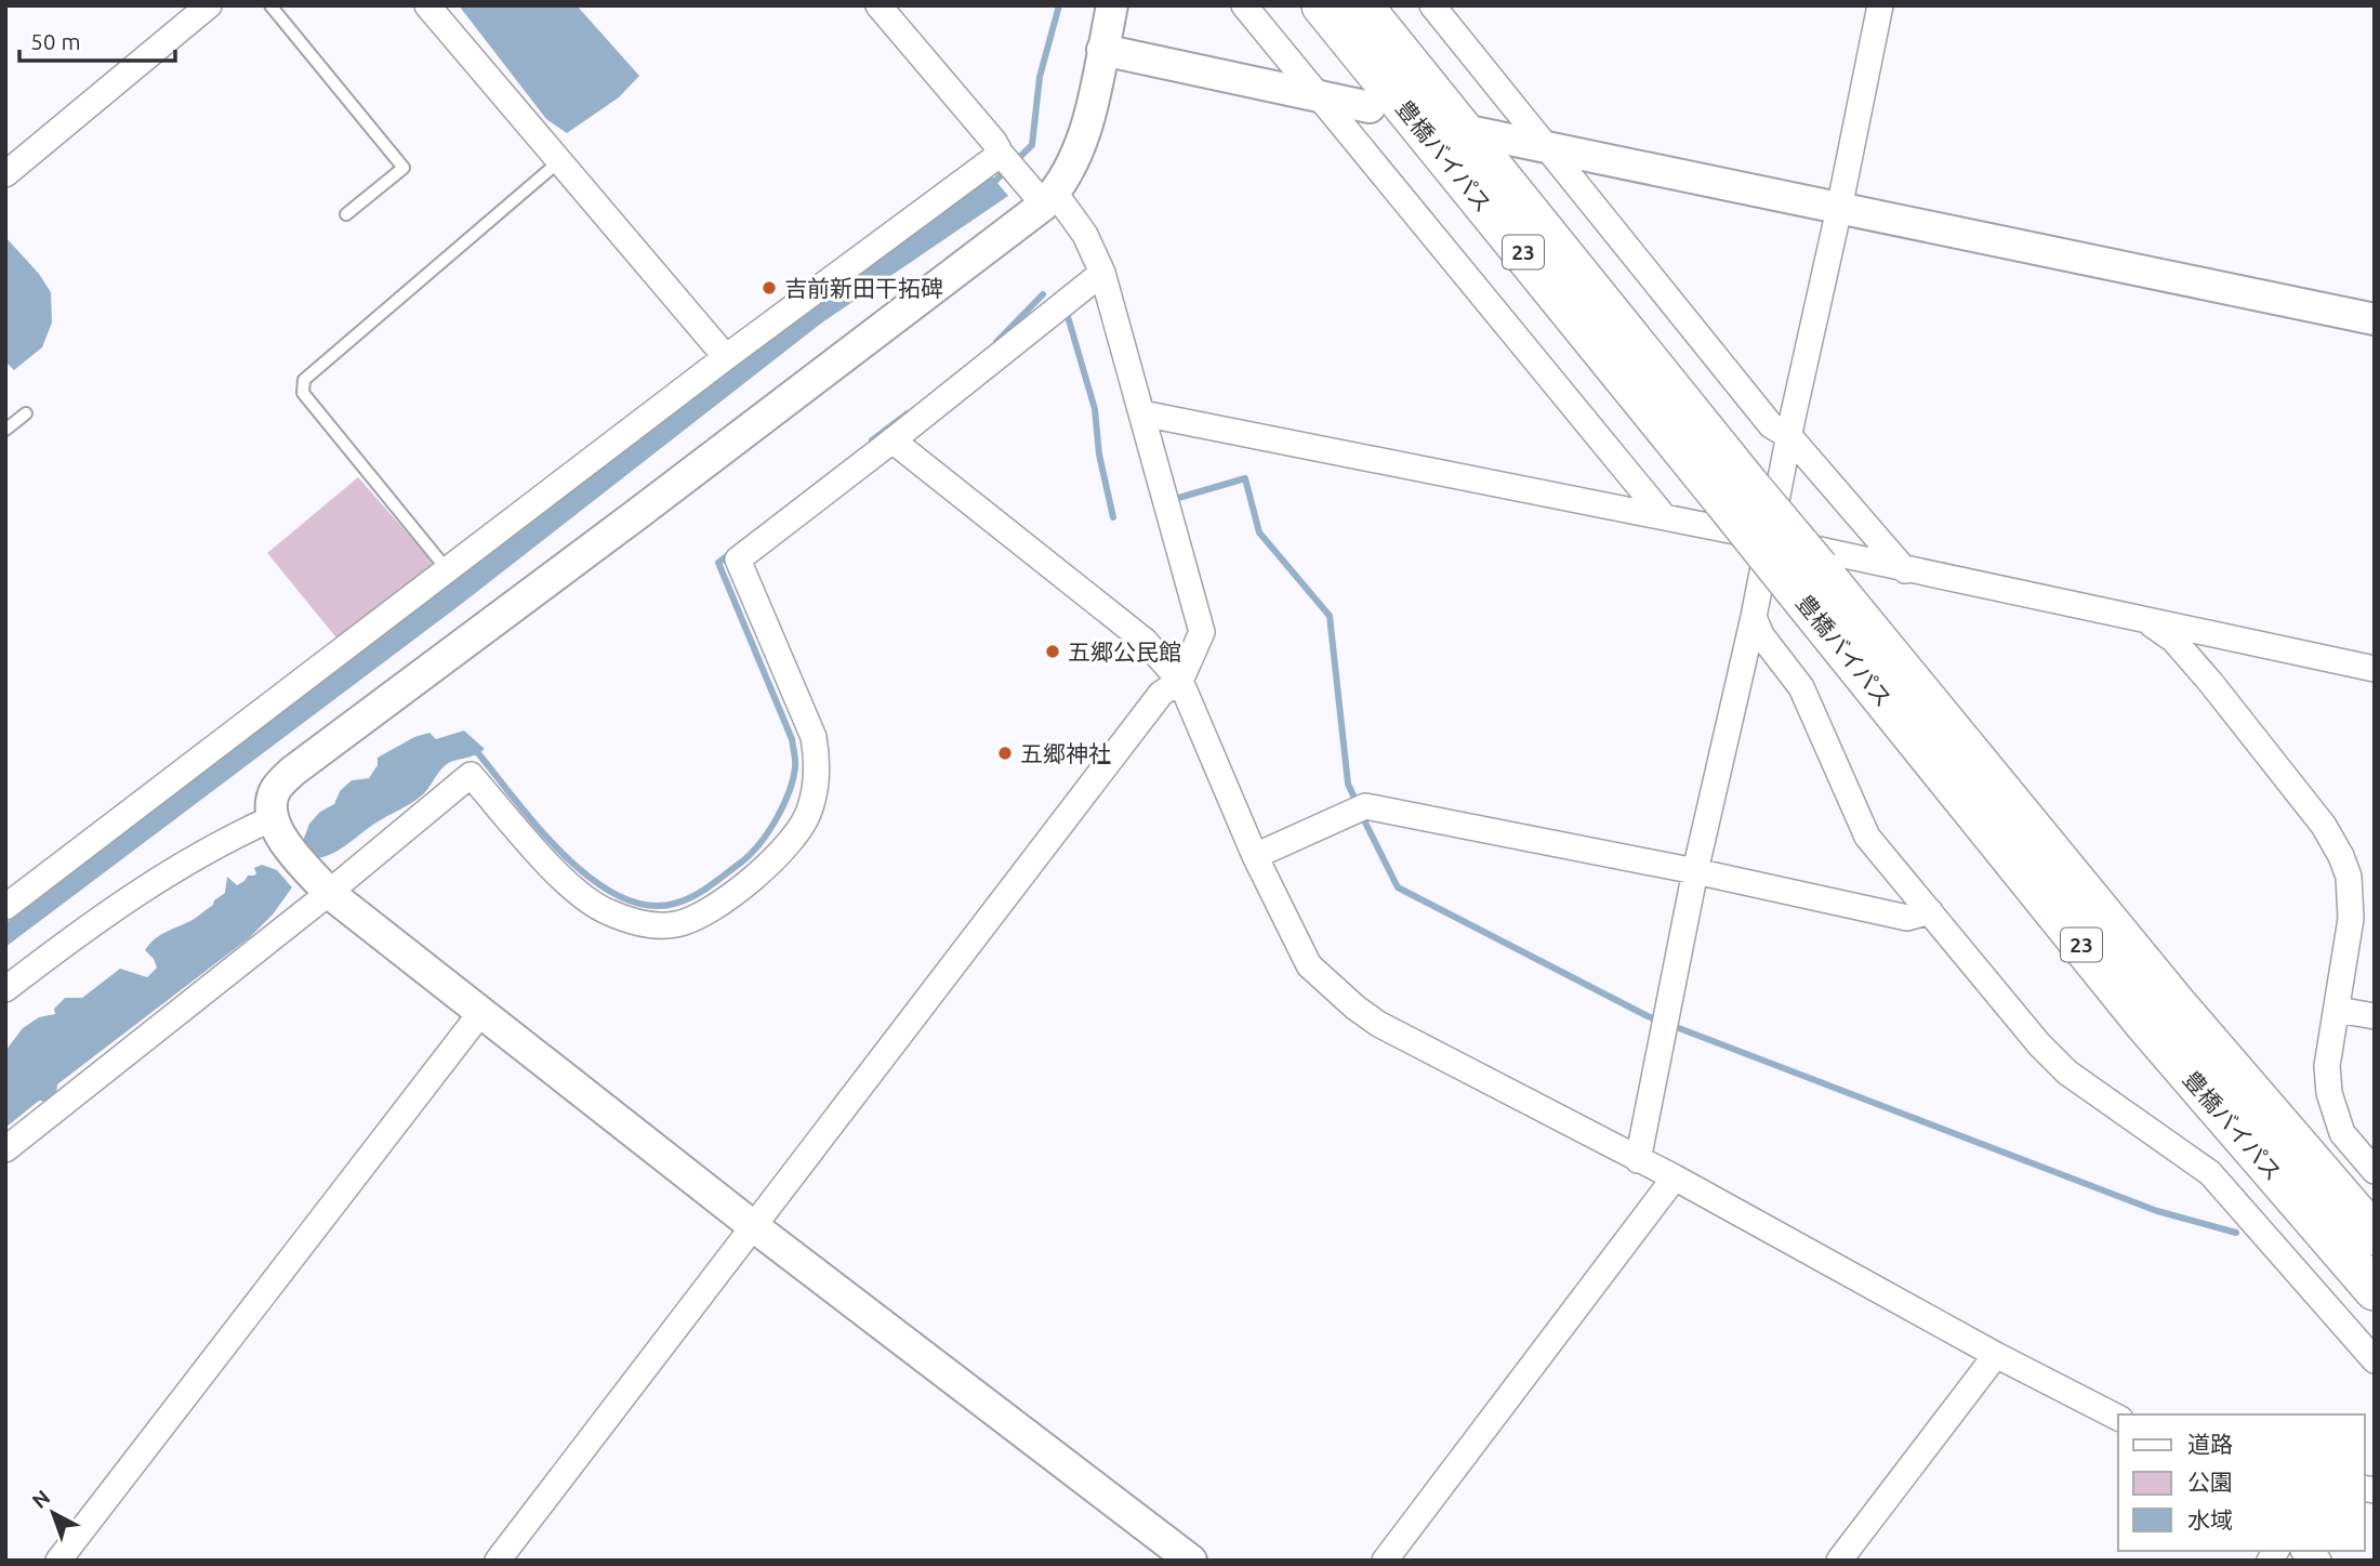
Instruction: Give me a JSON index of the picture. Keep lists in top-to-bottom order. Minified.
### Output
{"streets":{"highway":["豊橋バイパス","23"]},"places":["吉前新田干拓碑","五郷公民館","五郷神社"],"legend":["道路","公園","水域"],"scale_bar":"50 m","north":"top left"}
